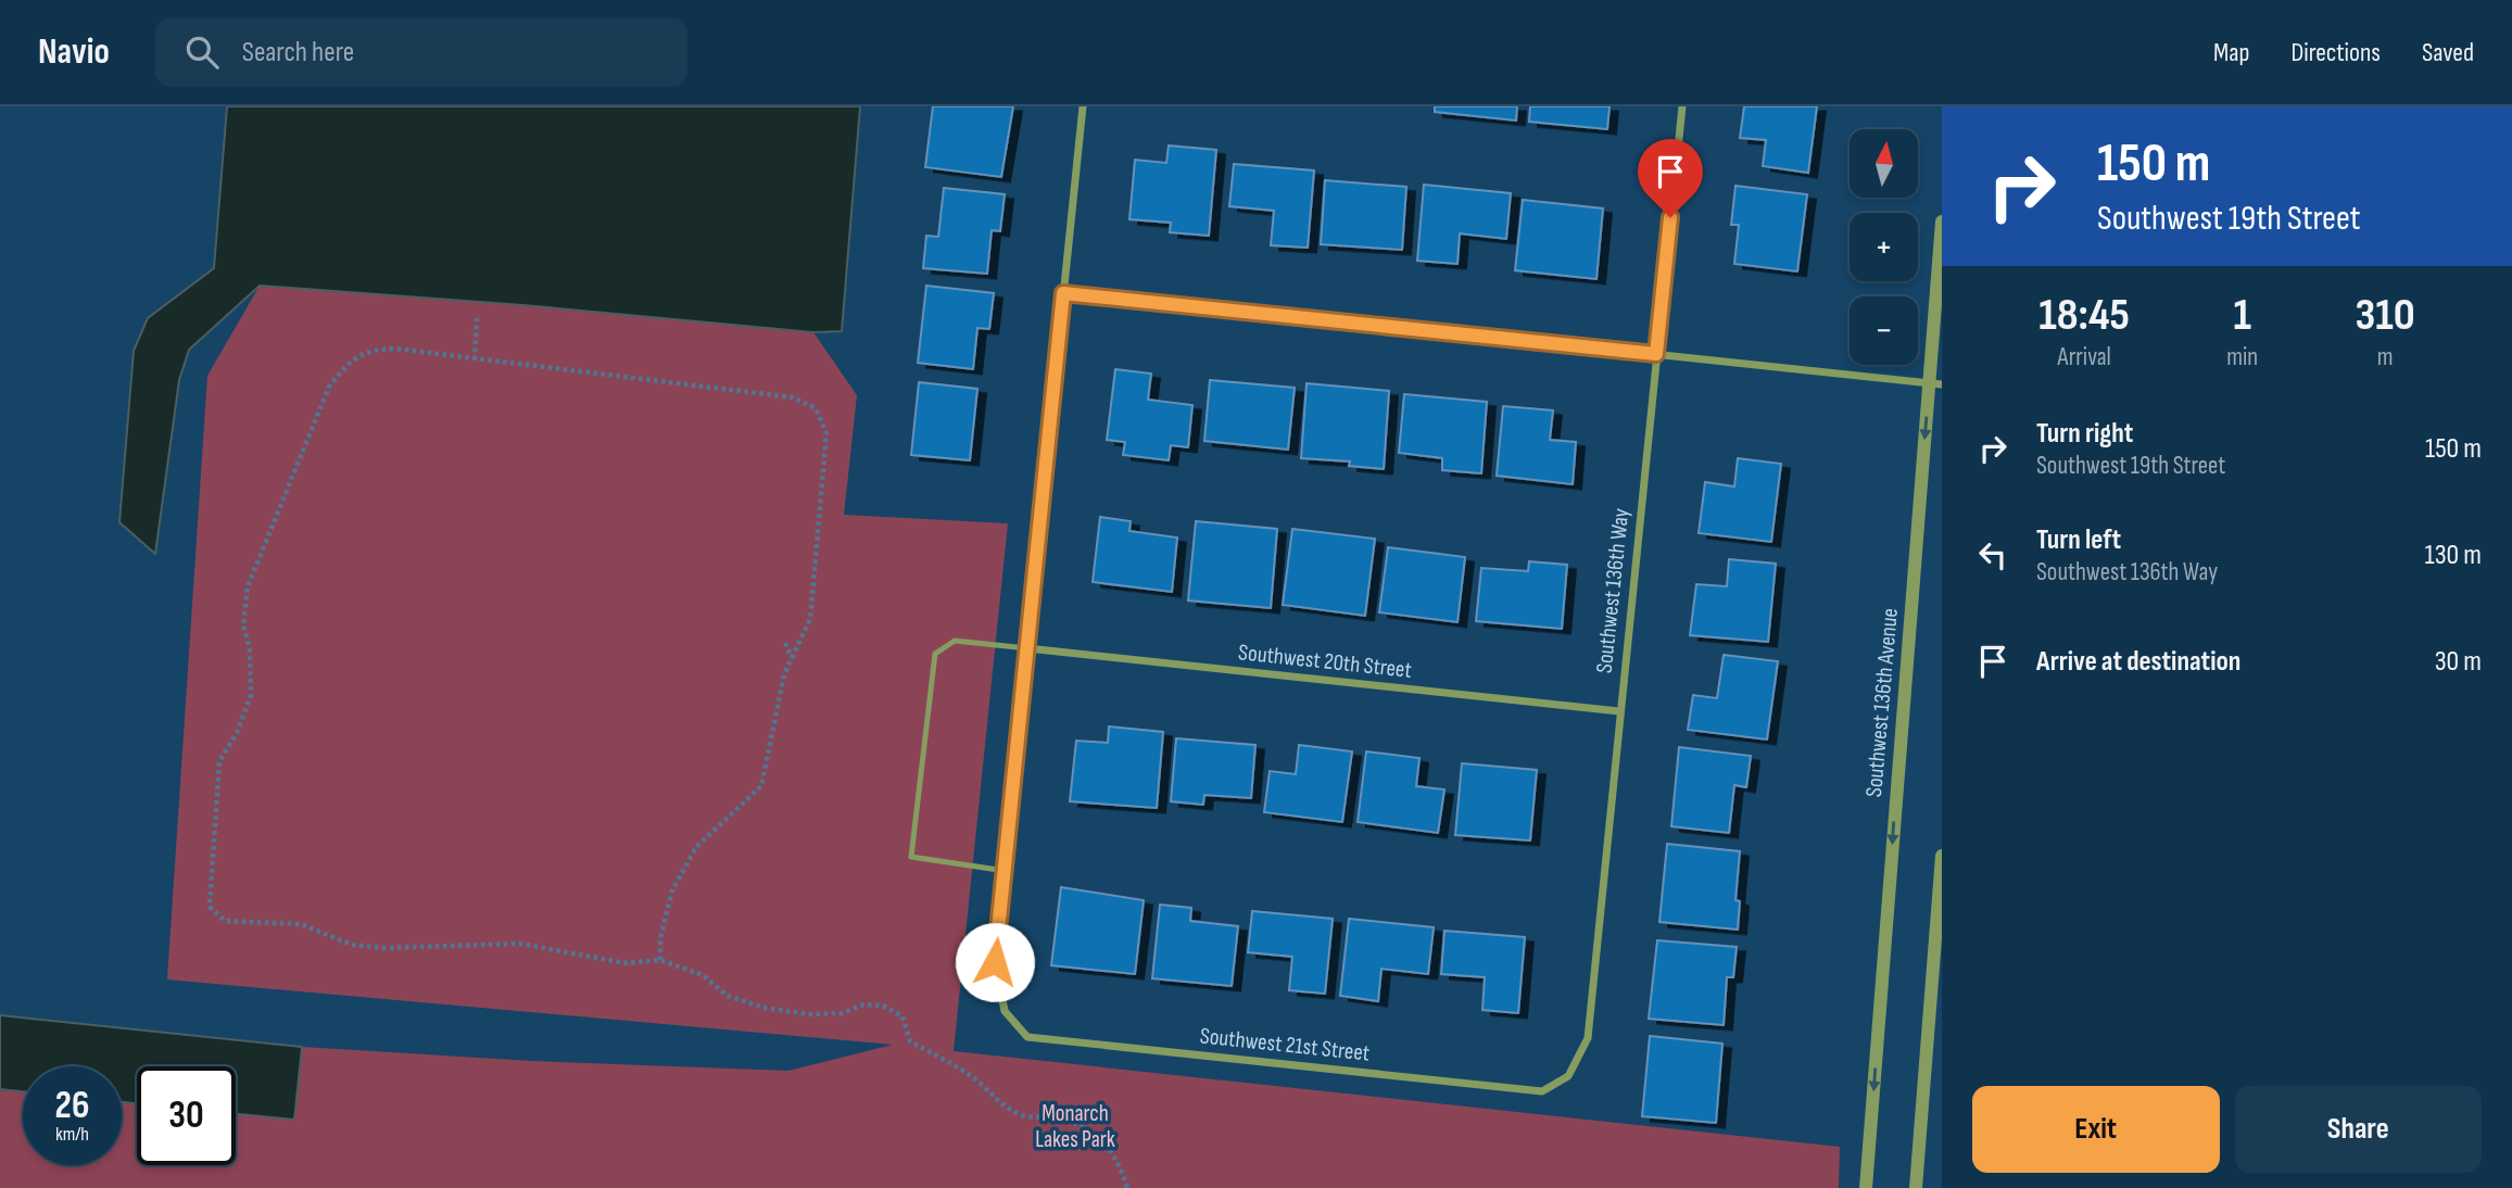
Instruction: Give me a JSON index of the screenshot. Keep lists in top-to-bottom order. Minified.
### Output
{"streets":{"street":["Southwest 136th Way","Southwest 20th Street","Southwest 136th Avenue","Southwest 21st Street"]},"crossings":[["Southwest 136th Way","Southwest 20th Street"],["Southwest 136th Way","Southwest 21st Street"]],"parks":["Monarch Lakes Park"],"north":"top","page":{"header":"Navio","search":"Search here","nav":["Map","Directions","Saved"],"turn":["150 m","Southwest 19th Street"],"map_buttons":["+","−"],"eta":["18:45","Arrival","1","min","310","m"],"list":[{"name":"Turn right","note":"Southwest 19th Street","value":"150 m"},{"name":"Turn left","note":"Southwest 136th Way","value":"130 m"},{"name":"Arrive at destination","value":"30 m"}],"speed":"26 km/h","limit":"30","buttons":["Exit","Share"]}}
